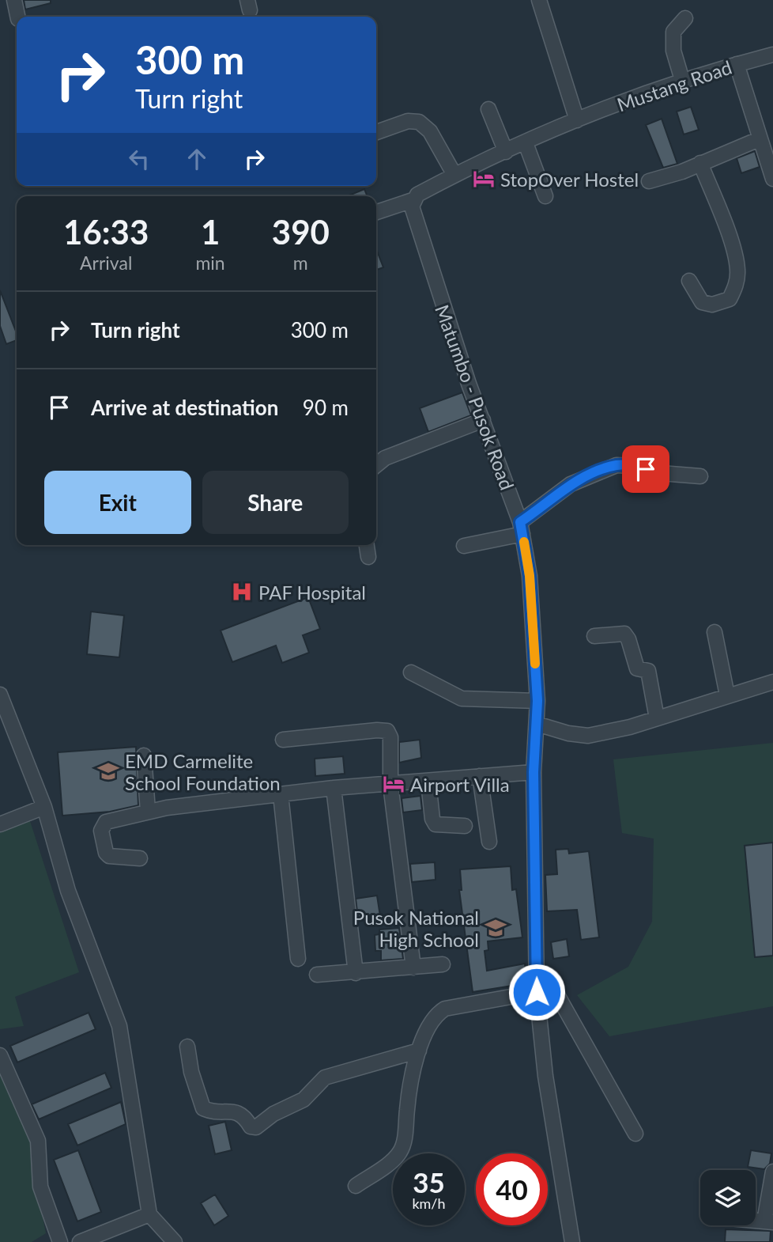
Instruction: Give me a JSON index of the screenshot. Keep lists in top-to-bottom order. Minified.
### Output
{"streets":{"street":["Mustang Road","Matumbo - Pusok Road"]},"places":{"hotel":["StopOver Hostel","Airport Villa"],"hospital":["PAF Hospital"],"school or university":["EMD Carmelite School Foundation","Pusok National High School"]},"page":{"turn":["300 m","Turn right"],"eta":["16:33","Arrival","1","min","390","m"],"list":[{"name":"Turn right","value":"300 m"},{"name":"Arrive at destination","value":"90 m"}],"buttons":["Exit","Share"],"speed":"35 km/h","limit":"40"}}
